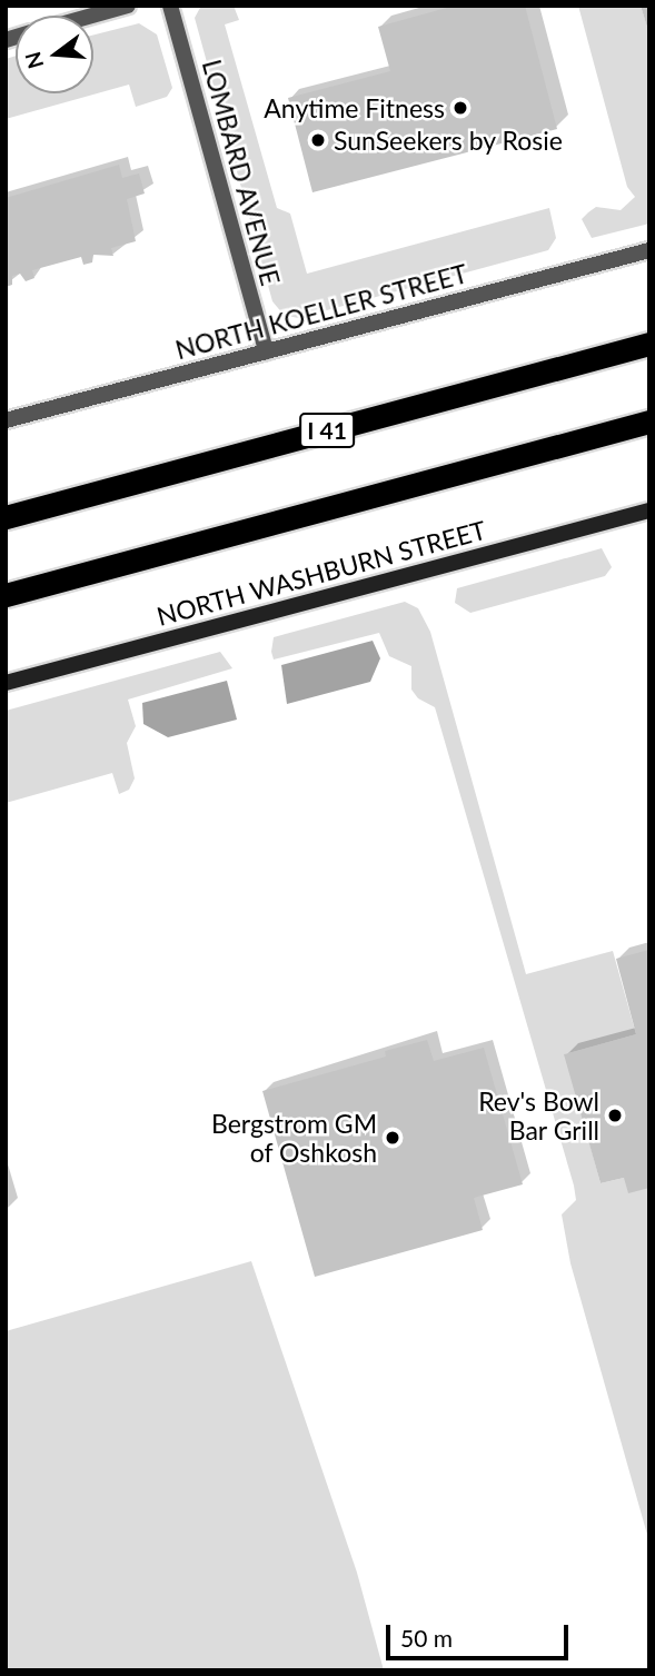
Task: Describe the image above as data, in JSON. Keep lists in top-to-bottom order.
{
  "streets": {
    "highway": ["I 41"],
    "street": ["LOMBARD AVENUE", "NORTH KOELLER STREET", "NORTH WASHBURN STREET"]
  },
  "crossings": [
    ["LOMBARD AVENUE", "NORTH KOELLER STREET"]
  ],
  "places": [
    "Anytime Fitness",
    "SunSeekers by Rosie",
    "Rev's Bowl Bar Grill",
    "Bergstrom GM of Oshkosh"
  ],
  "scale_bar": "50 m",
  "north": "left"
}
